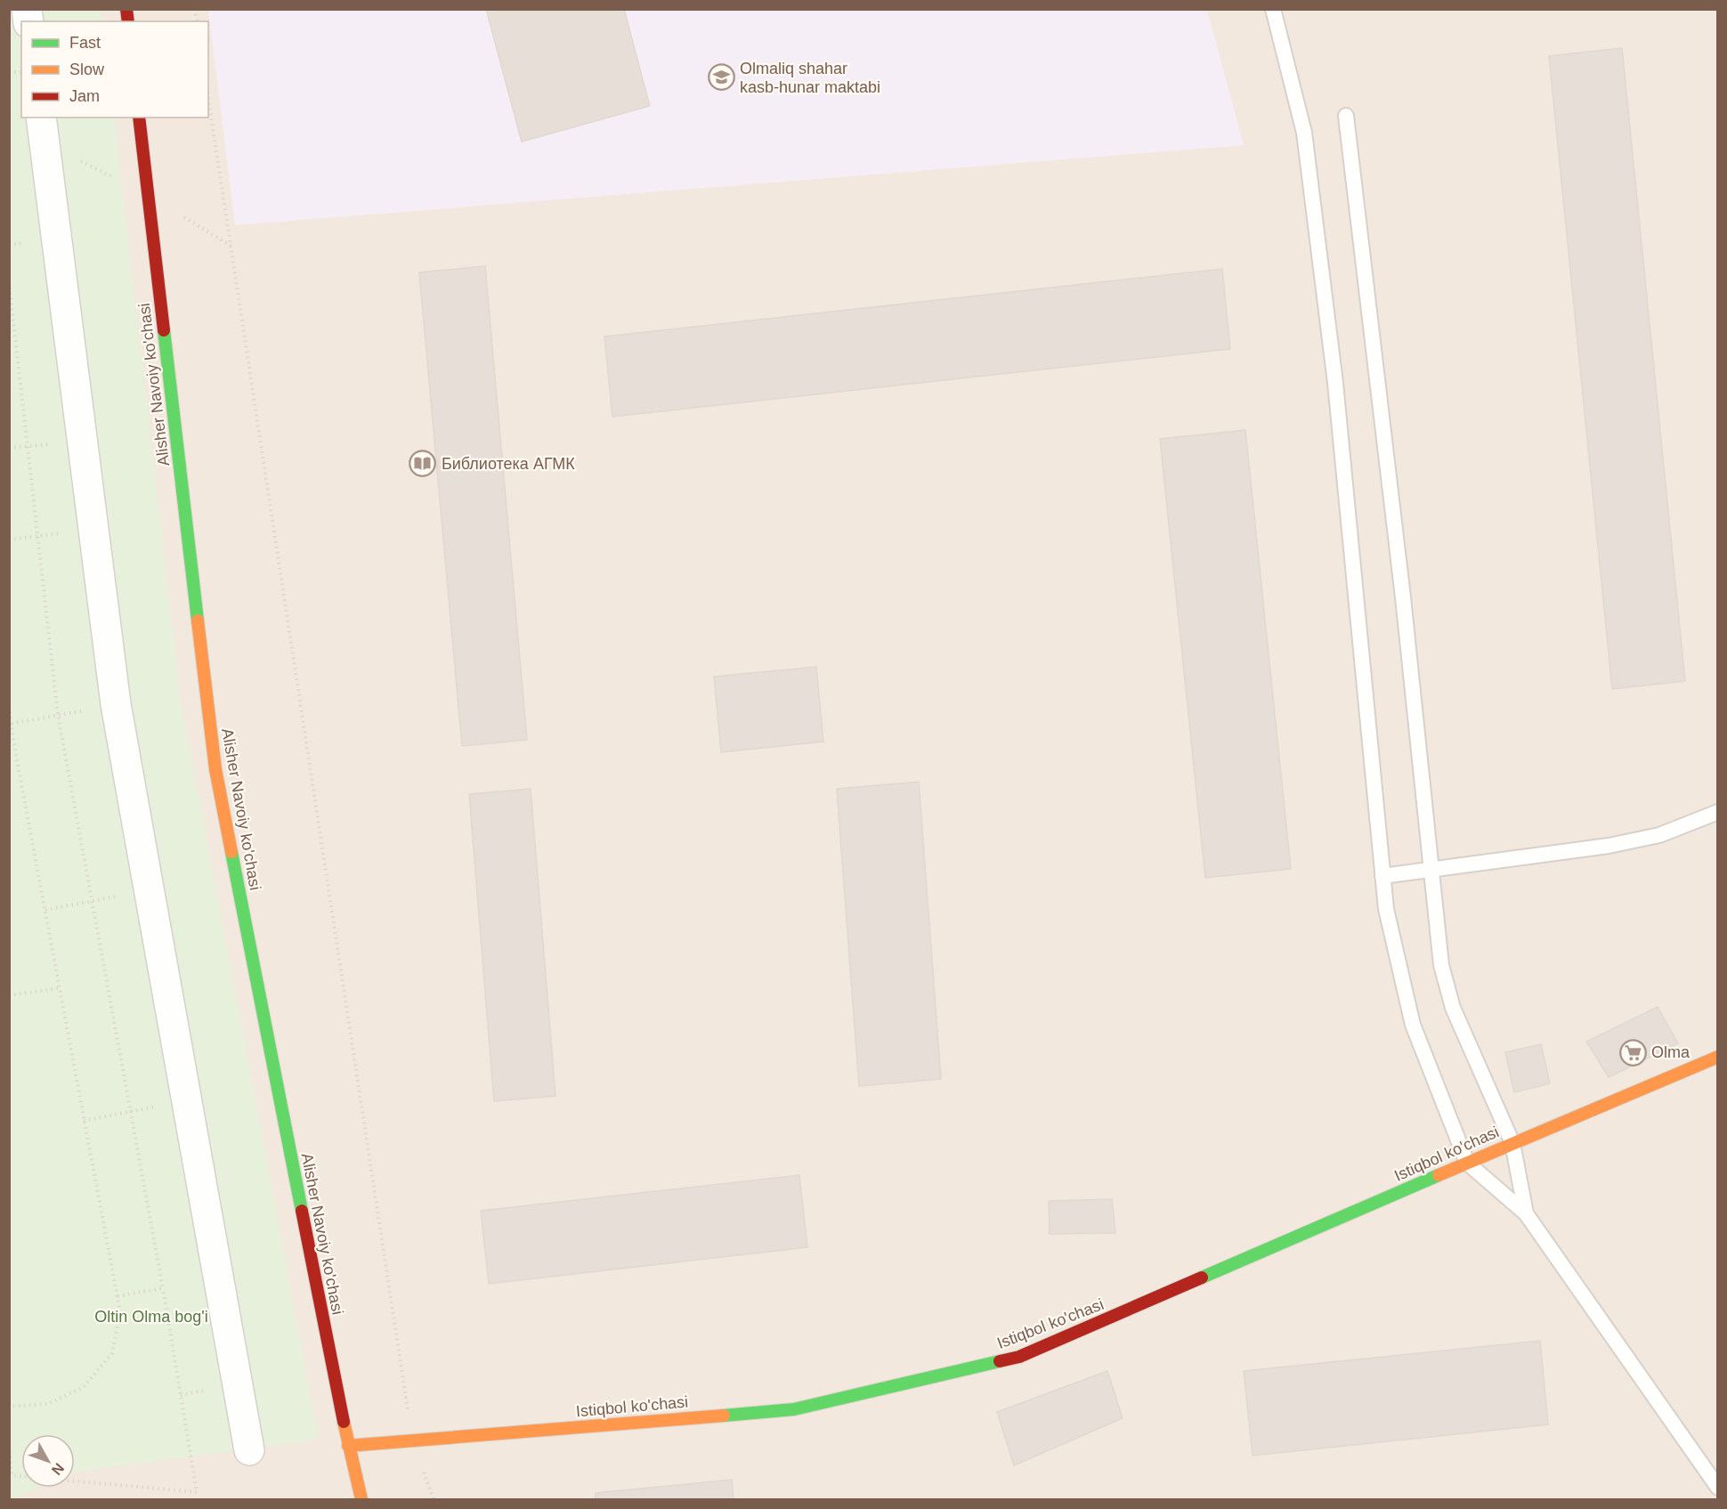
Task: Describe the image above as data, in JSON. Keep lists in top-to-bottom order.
{
  "streets": {
    "street": ["Alisher Navoiy ko'chasi", "Istiqbol ko'chasi"]
  },
  "crossings": [
    ["Alisher Navoiy ko'chasi", "Istiqbol ko'chasi"]
  ],
  "parks": ["Oltin Olma bog'i"],
  "places": {
    "school or university": ["Olmaliq shahar kasb-hunar maktabi"],
    "library": ["Библиотека АГМК"],
    "supermarket": ["Olma"]
  },
  "legend": ["Fast", "Slow", "Jam"],
  "north": "bottom right"
}
